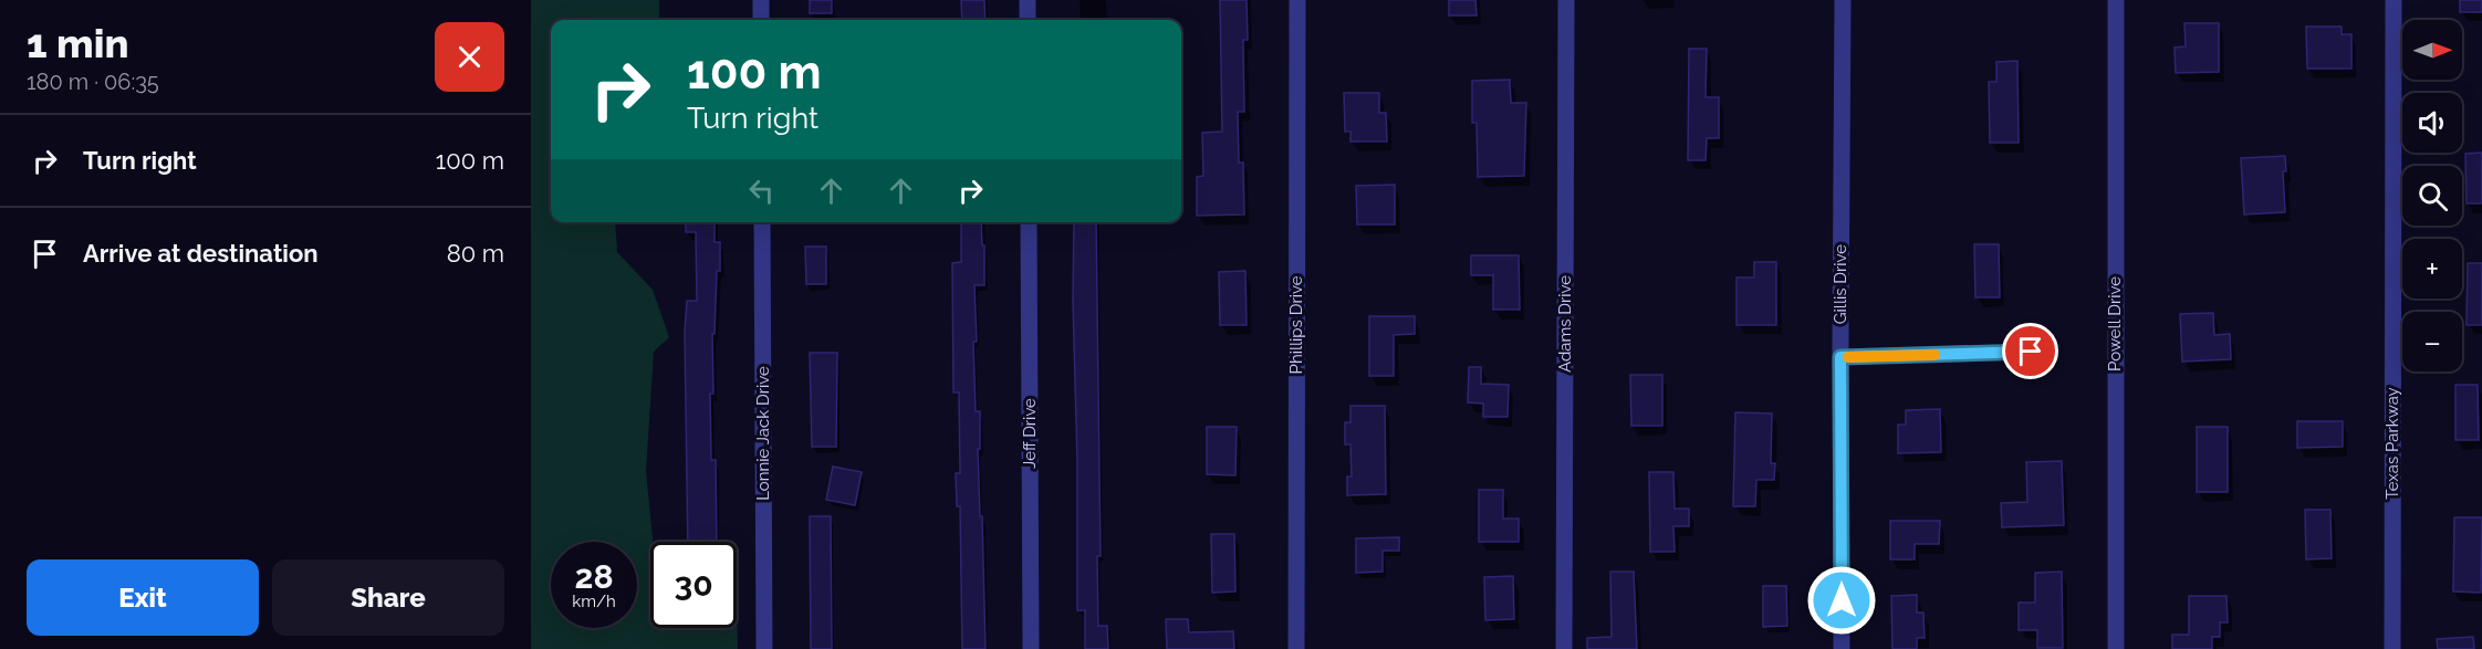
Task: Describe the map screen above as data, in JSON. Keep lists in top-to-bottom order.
{
  "streets": {
    "street": [
      "Gillis Drive",
      "Adams Drive",
      "Powell Drive",
      "Phillips Drive",
      "Lonnie Jack Drive",
      "Jeff Drive",
      "Texas Parkway"
    ]
  },
  "north": "right",
  "page": {
    "heading": ["1 min", "180 m · 06:35"],
    "map_buttons": ["+", "−"],
    "turn": ["100 m", "Turn right"],
    "list": [
      {
        "name": "Turn right",
        "value": "100 m"
      },
      {
        "name": "Arrive at destination",
        "value": "80 m"
      }
    ],
    "speed": "28 km/h",
    "limit": "30",
    "buttons": ["Exit", "Share"]
  }
}
